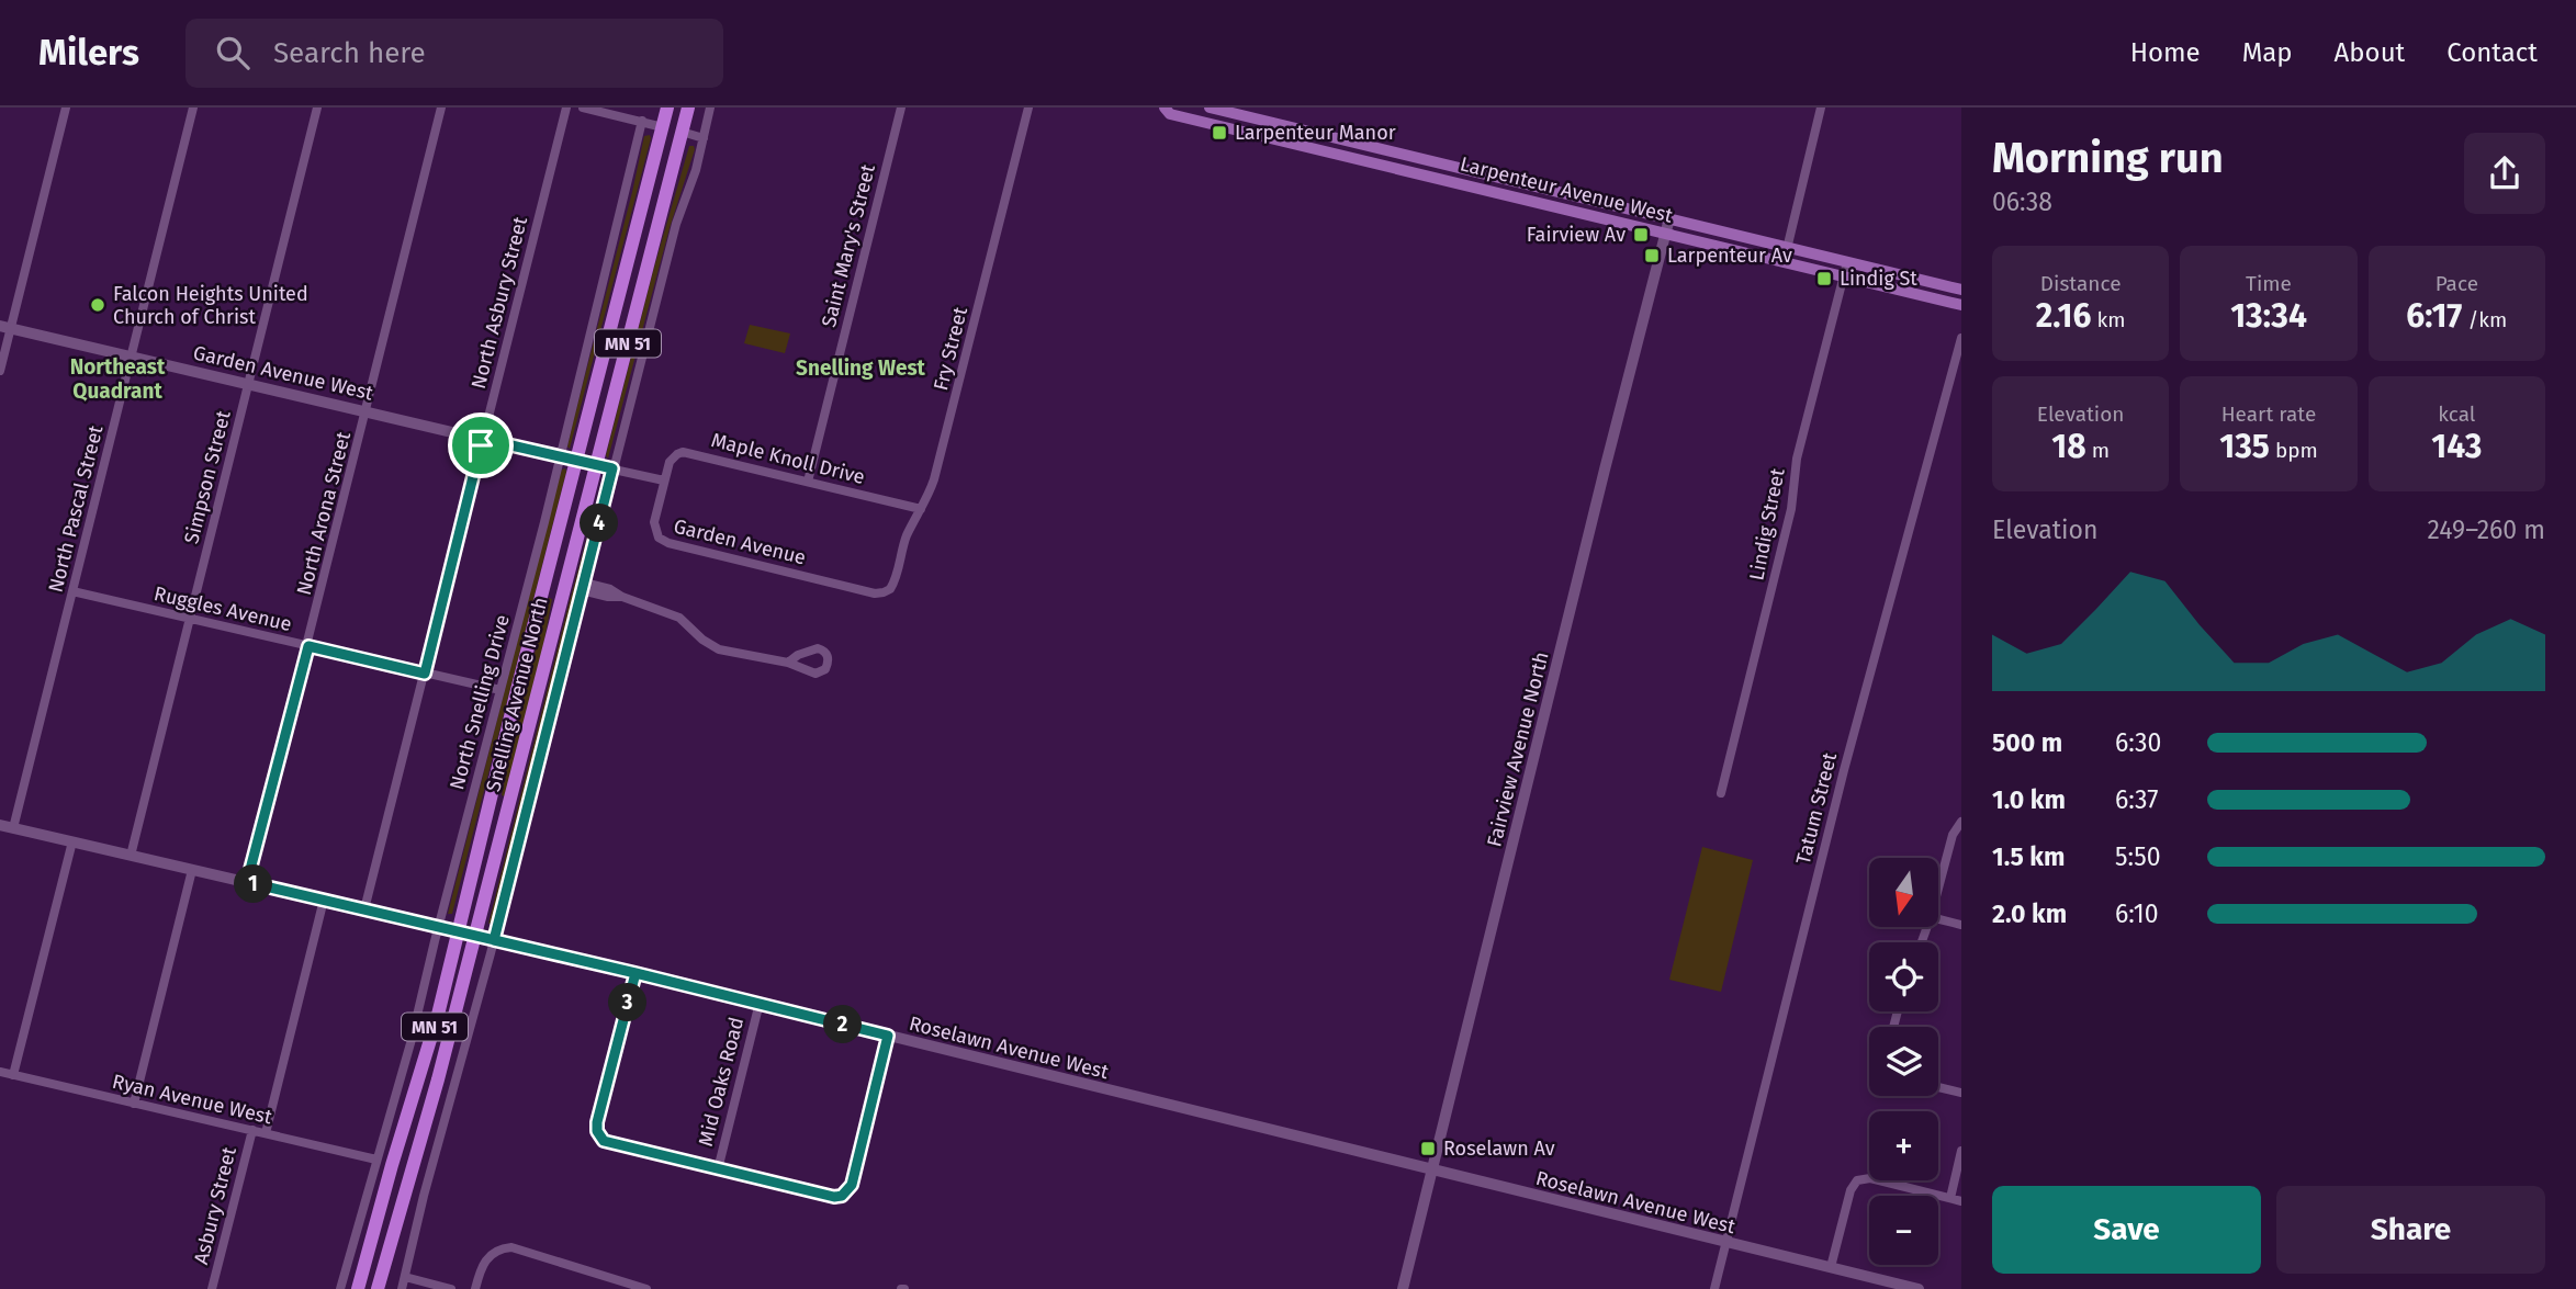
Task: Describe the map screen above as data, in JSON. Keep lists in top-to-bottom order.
{
  "streets": {
    "main road": ["Larpenteur Avenue West", "MN 51", "Snelling Avenue North"],
    "street": [
      "Saint Mary's Street",
      "North Asbury Street",
      "Fry Street",
      "Garden Avenue West",
      "Maple Knoll Drive",
      "Simpson Street",
      "North Pascal Street",
      "North Arona Street",
      "Lindig Street",
      "Garden Avenue",
      "Ruggles Avenue",
      "North Snelling Drive",
      "Fairview Avenue North",
      "Tatum Street",
      "Roselawn Avenue West",
      "Mid Oaks Road",
      "Ryan Avenue West",
      "Asbury Street"
    ]
  },
  "crossings": [
    ["Larpenteur Avenue West", "Lindig Street"],
    ["Larpenteur Avenue West", "Fairview Avenue North"],
    ["Saint Mary's Street", "Maple Knoll Drive"],
    ["North Asbury Street", "Garden Avenue West"],
    ["North Asbury Street", "Ruggles Avenue"],
    ["North Asbury Street", "Roselawn Avenue West"],
    ["Fry Street", "Maple Knoll Drive"],
    ["Fry Street", "Garden Avenue"],
    ["Garden Avenue West", "Simpson Street"],
    ["Garden Avenue West", "North Pascal Street"],
    ["Garden Avenue West", "North Arona Street"],
    ["Garden Avenue West", "North Snelling Drive"],
    ["Maple Knoll Drive", "Garden Avenue"],
    ["Simpson Street", "Ruggles Avenue"],
    ["Simpson Street", "Roselawn Avenue West"],
    ["North Pascal Street", "Ruggles Avenue"],
    ["North Pascal Street", "Roselawn Avenue West"],
    ["North Arona Street", "Ruggles Avenue"],
    ["North Arona Street", "Roselawn Avenue West"],
    ["Ruggles Avenue", "North Snelling Drive"],
    ["Snelling Avenue North", "Roselawn Avenue West"],
    ["North Snelling Drive", "Roselawn Avenue West"],
    ["North Snelling Drive", "Ryan Avenue West"],
    ["Fairview Avenue North", "Roselawn Avenue West"],
    ["Tatum Street", "Roselawn Avenue West"],
    ["Roselawn Avenue West", "Mid Oaks Road"],
    ["Ryan Avenue West", "Asbury Street"]
  ],
  "districts": ["Northeast Quadrant", "Snelling West"],
  "places": {
    "transit": [
      "Larpenteur Manor",
      "Fairview Av",
      "Larpenteur Av",
      "Lindig St",
      "Roselawn Av"
    ],
    "other": ["Falcon Heights United Church of Christ"]
  },
  "north": "bottom",
  "page": {
    "header": "Milers",
    "search": "Search here",
    "nav": [
      "Home",
      "Map",
      "About",
      "Contact"
    ],
    "heading": ["Morning run", "06:38"],
    "stats": [
      ["Distance", "2.16 km"],
      ["Time", "13:34"],
      ["Pace", "6:17 /km"],
      ["Elevation", "18 m"],
      ["Heart rate", "135 bpm"],
      ["kcal", "143"]
    ],
    "chart": ["Elevation", "249–260 m"],
    "pins": [
      "4",
      "1",
      "3",
      "2"
    ],
    "list": [
      {
        "name": "500 m",
        "note": "6:30"
      },
      {
        "name": "1.0 km",
        "note": "6:37"
      },
      {
        "name": "1.5 km",
        "note": "5:50"
      },
      {
        "name": "2.0 km",
        "note": "6:10"
      }
    ],
    "map_buttons": ["+", "−"],
    "buttons": ["Save", "Share"]
  }
}
